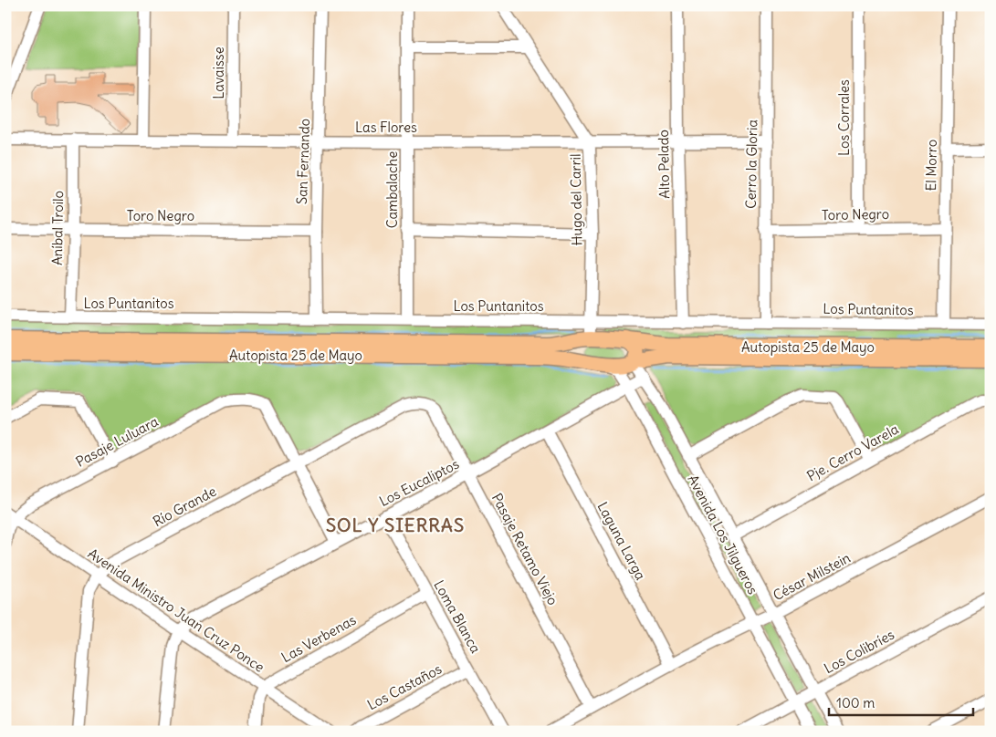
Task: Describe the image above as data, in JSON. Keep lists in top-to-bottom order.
{
  "streets": {
    "main road": ["Autopista 25 de Mayo"],
    "street": [
      "Lavaisse",
      "Los Corrales",
      "Las Flores",
      "San Fernando",
      "Alto Pelado",
      "Cerro la Gloria",
      "El Morro",
      "Cambalache",
      "Hugo del Carril",
      "Toro Negro",
      "Aníbal Troilo",
      "Los Puntanitos",
      "Pasaje Luluara",
      "Pje. Cerro Varela",
      "Los Eucaliptos",
      "Río Grande",
      "Avenida Los Jilgueros",
      "Laguna Larga",
      "Pasaje Retamo Viejo",
      "César Milstein",
      "Avenida Ministro Juan Cruz Ponce",
      "Loma Blanca",
      "Las Verbenas",
      "Los Colibríes",
      "Los Castaños"
    ]
  },
  "crossings": [
    ["Lavaisse", "Las Flores"],
    ["Los Corrales", "Toro Negro"],
    ["Las Flores", "San Fernando"],
    ["Las Flores", "Alto Pelado"],
    ["Las Flores", "Cerro la Gloria"],
    ["Las Flores", "Cambalache"],
    ["Las Flores", "Hugo del Carril"],
    ["Las Flores", "Aníbal Troilo"],
    ["San Fernando", "Toro Negro"],
    ["San Fernando", "Los Puntanitos"],
    ["Alto Pelado", "Los Puntanitos"],
    ["Cerro la Gloria", "Toro Negro"],
    ["Cerro la Gloria", "Los Puntanitos"],
    ["El Morro", "Toro Negro"],
    ["El Morro", "Los Puntanitos"],
    ["Cambalache", "Los Puntanitos"],
    ["Hugo del Carril", "Los Puntanitos"],
    ["Hugo del Carril", "Autopista 25 de Mayo"],
    ["Toro Negro", "Aníbal Troilo"],
    ["Aníbal Troilo", "Los Puntanitos"],
    ["Autopista 25 de Mayo", "Avenida Los Jilgueros"],
    ["Pasaje Luluara", "Río Grande"],
    ["Pasaje Luluara", "Avenida Ministro Juan Cruz Ponce"],
    ["Pje. Cerro Varela", "Avenida Los Jilgueros"],
    ["Los Eucaliptos", "Avenida Los Jilgueros"],
    ["Los Eucaliptos", "Laguna Larga"],
    ["Los Eucaliptos", "Pasaje Retamo Viejo"],
    ["Los Eucaliptos", "Avenida Ministro Juan Cruz Ponce"],
    ["Los Eucaliptos", "Loma Blanca"],
    ["Río Grande", "Pasaje Retamo Viejo"],
    ["Río Grande", "Avenida Ministro Juan Cruz Ponce"],
    ["Avenida Los Jilgueros", "César Milstein"],
    ["Avenida Los Jilgueros", "Los Colibríes"],
    ["Laguna Larga", "César Milstein"],
    ["Pasaje Retamo Viejo", "César Milstein"],
    ["Avenida Ministro Juan Cruz Ponce", "Las Verbenas"],
    ["Loma Blanca", "Las Verbenas"],
    ["Loma Blanca", "Los Castaños"]
  ],
  "districts": ["SOL Y SIERRAS"],
  "scale_bar": "100 m"
}
